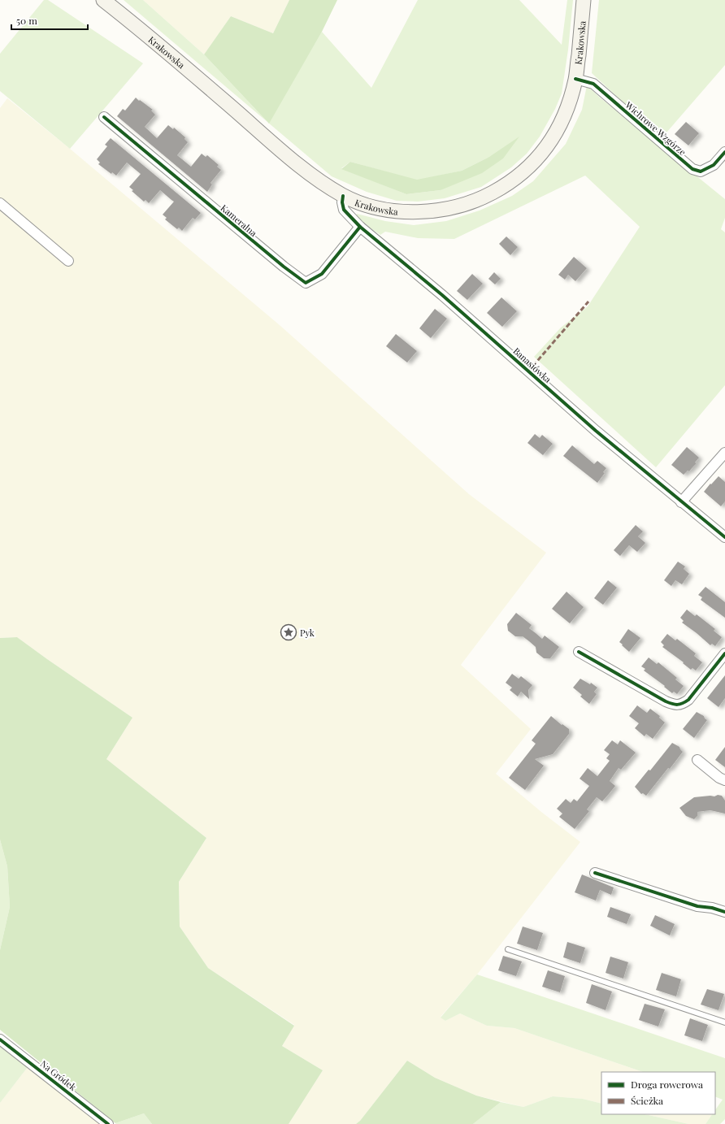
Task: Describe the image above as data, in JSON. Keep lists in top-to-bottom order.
{
  "streets": {
    "main road": ["Krakowska"],
    "street": [
      "Wichrowe Wzgórze",
      "Kameralna",
      "Banasiówka",
      "Na Gródek"
    ]
  },
  "crossings": [
    ["Krakowska", "Wichrowe Wzgórze"],
    ["Krakowska", "Banasiówka"],
    ["Kameralna", "Banasiówka"]
  ],
  "places": {
    "place": ["Pyk"]
  },
  "legend": ["Droga rowerowa", "Ścieżka"],
  "scale_bar": "50 m"
}
